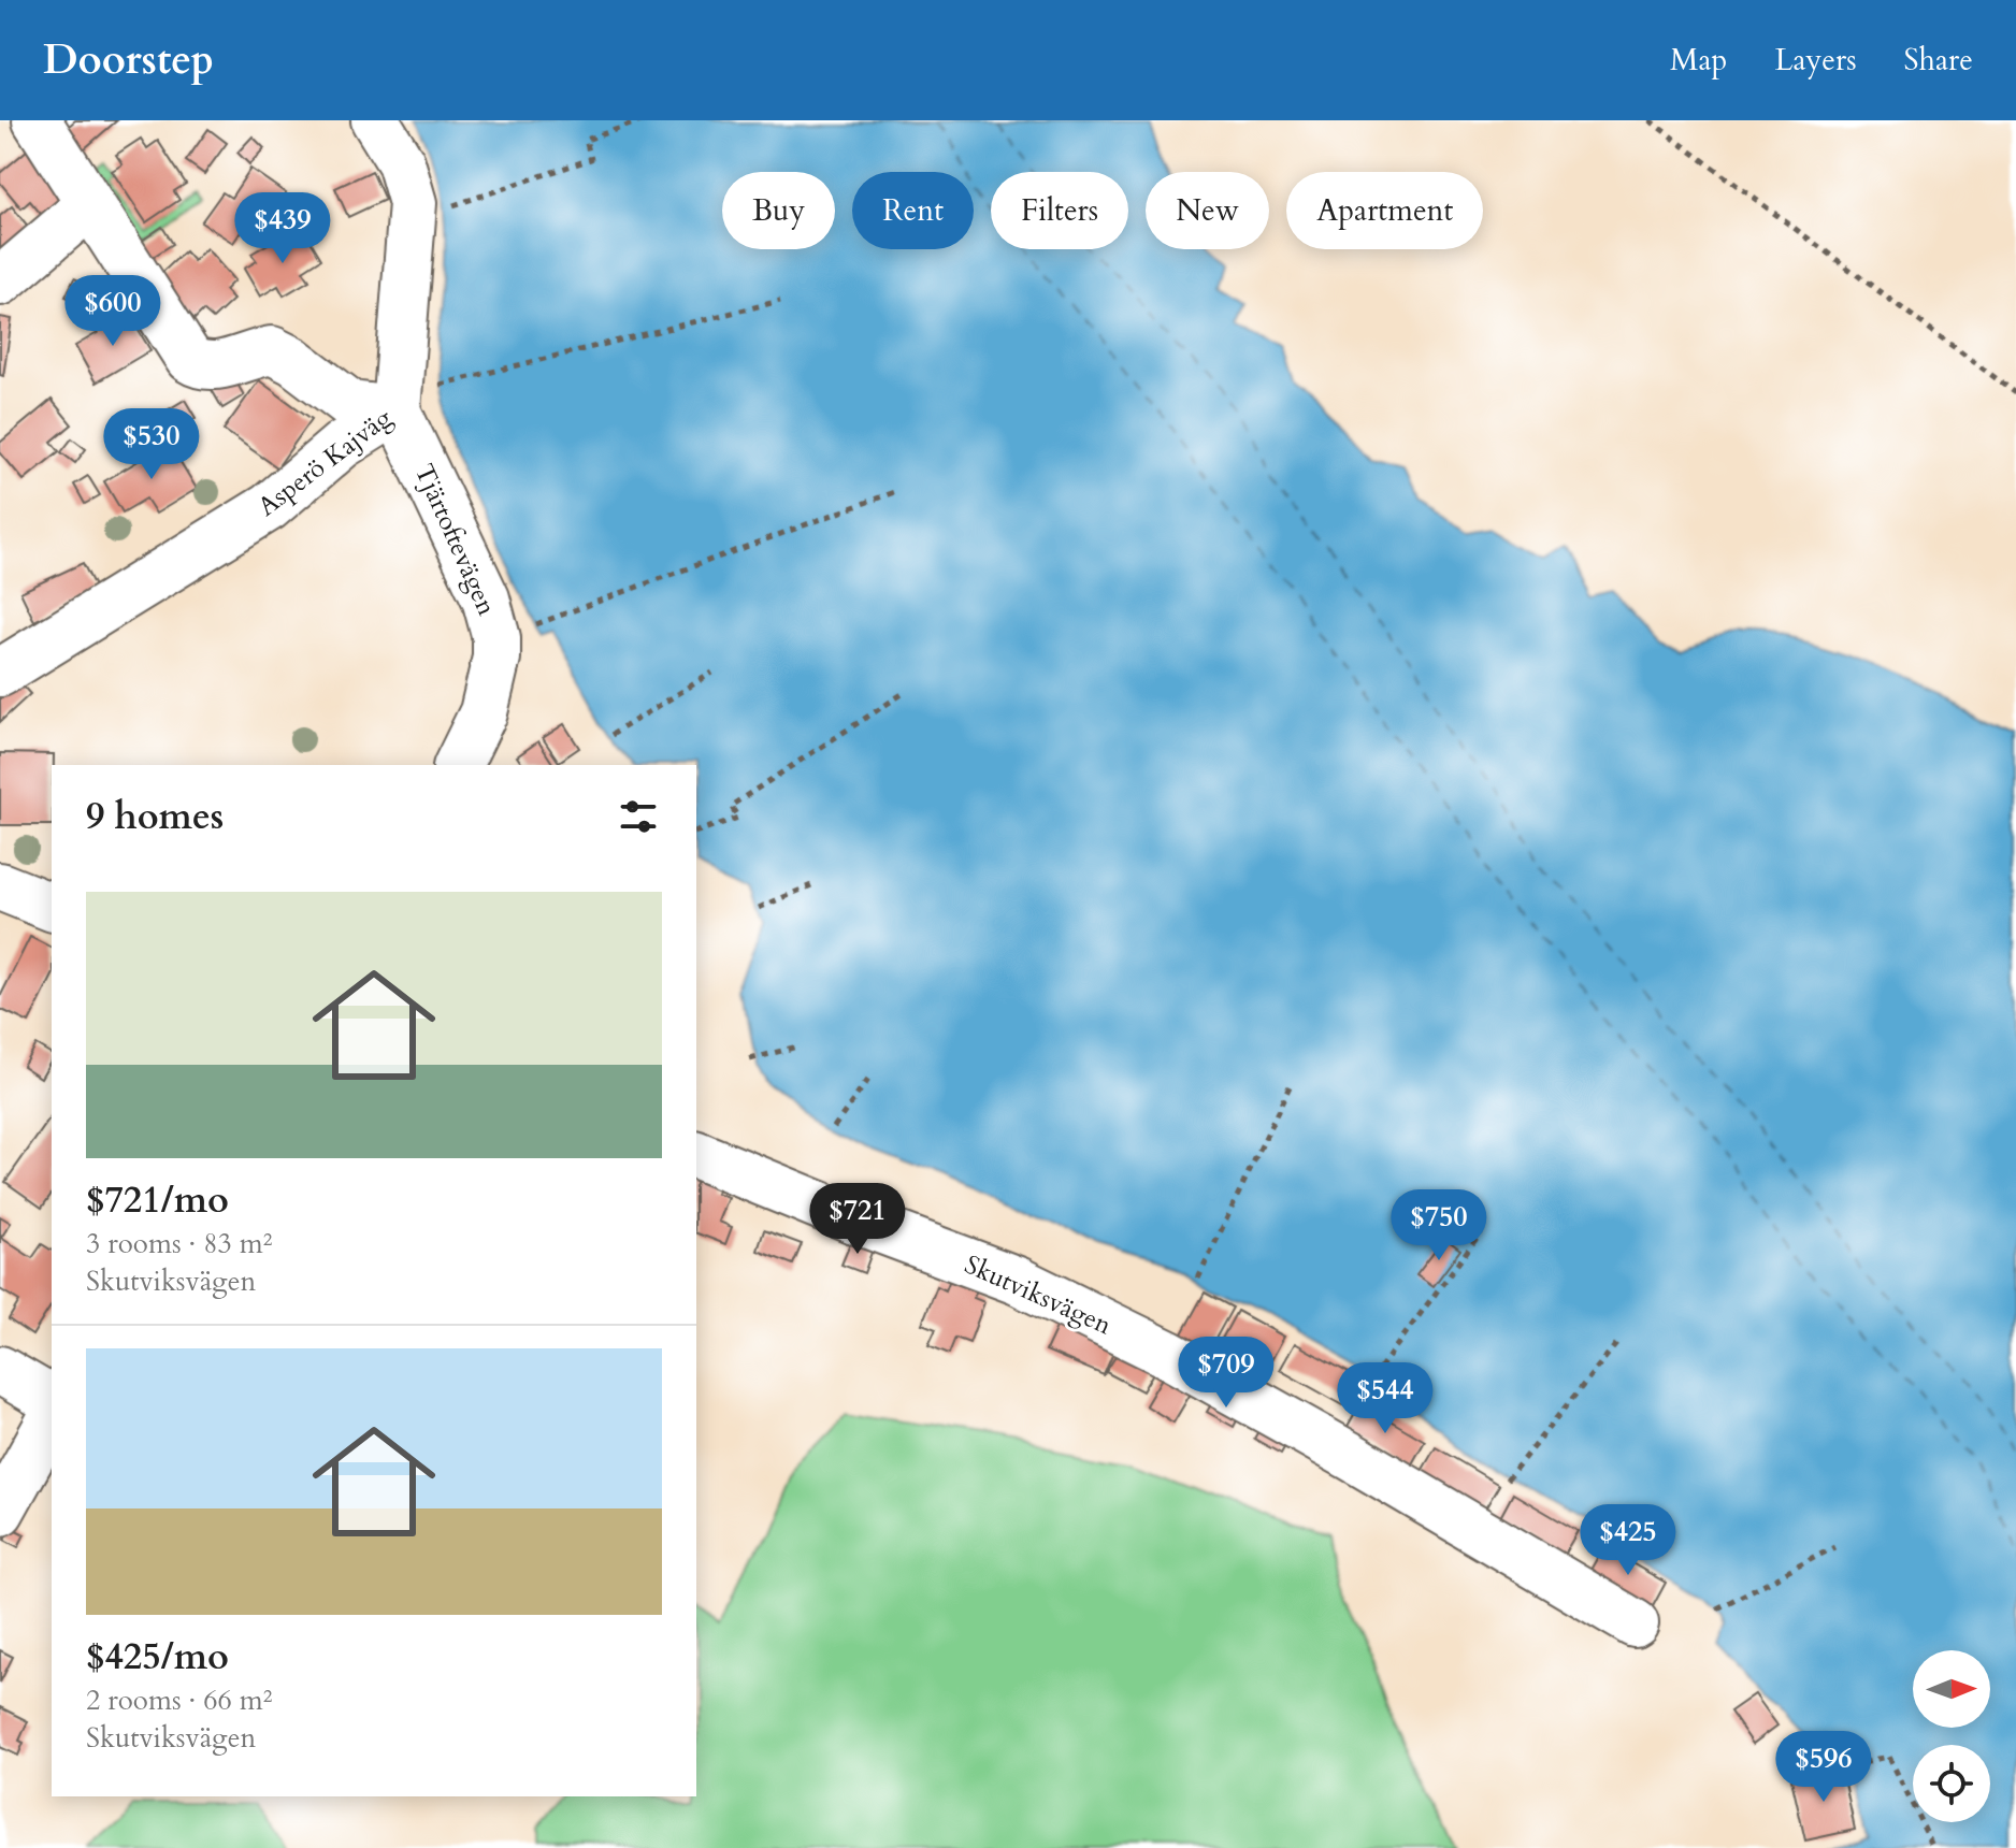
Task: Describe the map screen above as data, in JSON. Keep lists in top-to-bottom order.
{
  "streets": {
    "street": ["Asperö Kajväg", "Tjärtoftevägen", "Skutviksvägen"]
  },
  "crossings": [
    ["Asperö Kajväg", "Tjärtoftevägen"]
  ],
  "north": "right",
  "page": {
    "header": "Doorstep",
    "nav": ["Map", "Layers", "Share"],
    "chip": [
      "Buy",
      "Rent",
      "Filters",
      "New",
      "Apartment"
    ],
    "price": [
      "$439",
      "$600",
      "$530",
      "$721",
      "$750",
      "$709",
      "$544",
      "$425",
      "$596"
    ],
    "heading": "9 homes",
    "list": [
      {
        "name": "$721/mo",
        "note": "3 rooms · 83 m² · Skutviksvägen"
      },
      {
        "name": "$425/mo",
        "note": "2 rooms · 66 m² · Skutviksvägen"
      }
    ]
  }
}
